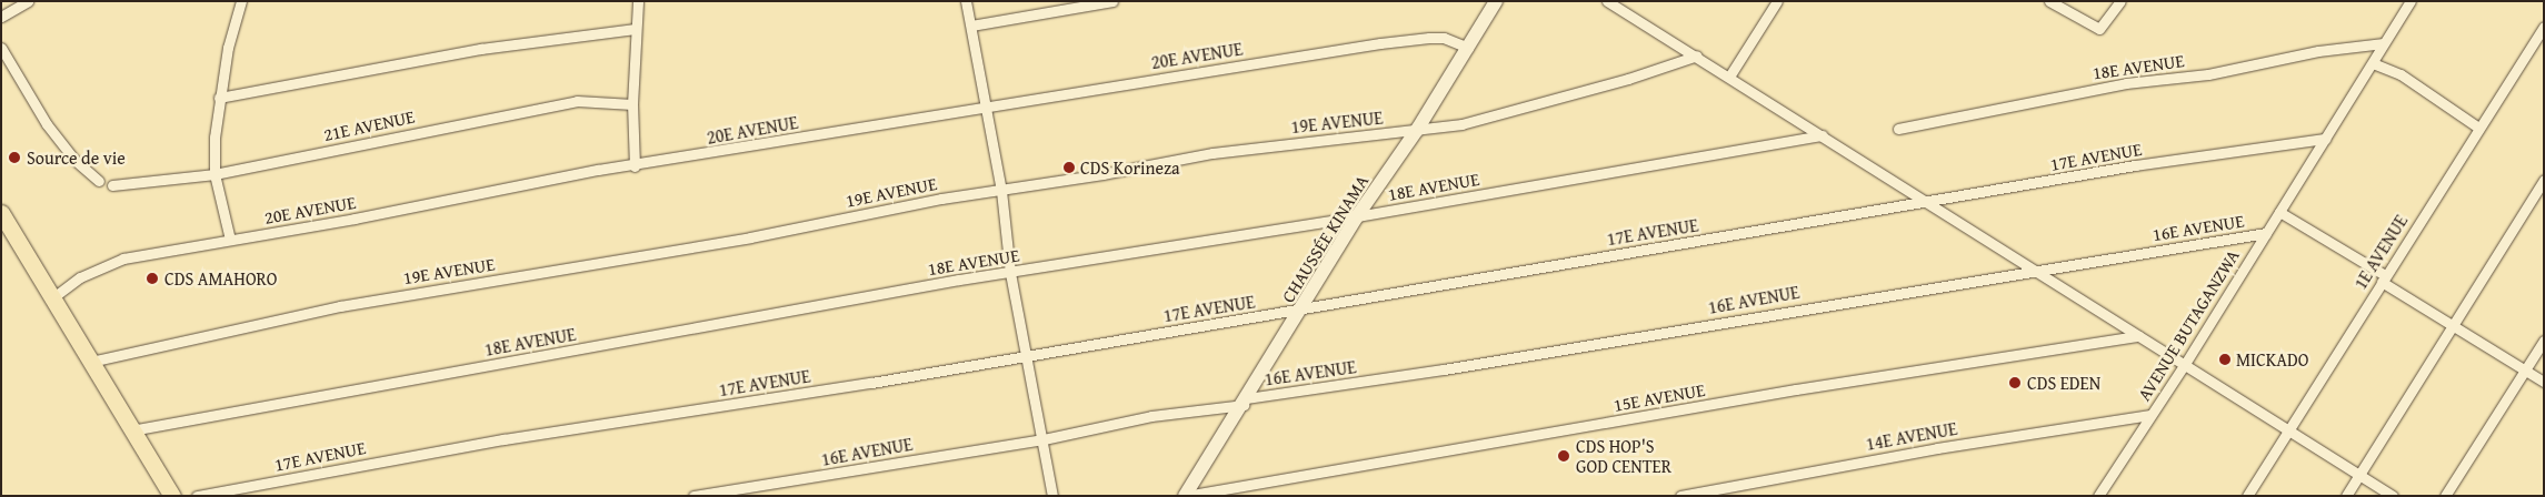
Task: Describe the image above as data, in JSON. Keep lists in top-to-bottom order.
{
  "streets": {
    "street": [
      "20E AVENUE",
      "18E AVENUE",
      "19E AVENUE",
      "21E AVENUE",
      "17E AVENUE",
      "16E AVENUE",
      "CHAUSSÉE KINAMA",
      "1E AVENUE",
      "AVENUE BUTAGANZWA",
      "15E AVENUE",
      "14E AVENUE"
    ]
  },
  "crossings": [
    ["20E AVENUE", "CHAUSSÉE KINAMA"],
    ["18E AVENUE", "CHAUSSÉE KINAMA"],
    ["18E AVENUE", "AVENUE BUTAGANZWA"],
    ["19E AVENUE", "CHAUSSÉE KINAMA"],
    ["17E AVENUE", "CHAUSSÉE KINAMA"],
    ["17E AVENUE", "AVENUE BUTAGANZWA"],
    ["16E AVENUE", "CHAUSSÉE KINAMA"],
    ["16E AVENUE", "AVENUE BUTAGANZWA"],
    ["CHAUSSÉE KINAMA", "15E AVENUE"],
    ["AVENUE BUTAGANZWA", "14E AVENUE"]
  ],
  "places": [
    "Source de vie",
    "CDS Korineza",
    "CDS AMAHORO",
    "MICKADO",
    "CDS EDEN",
    "CDS HOP'S GOD CENTER"
  ]
}
